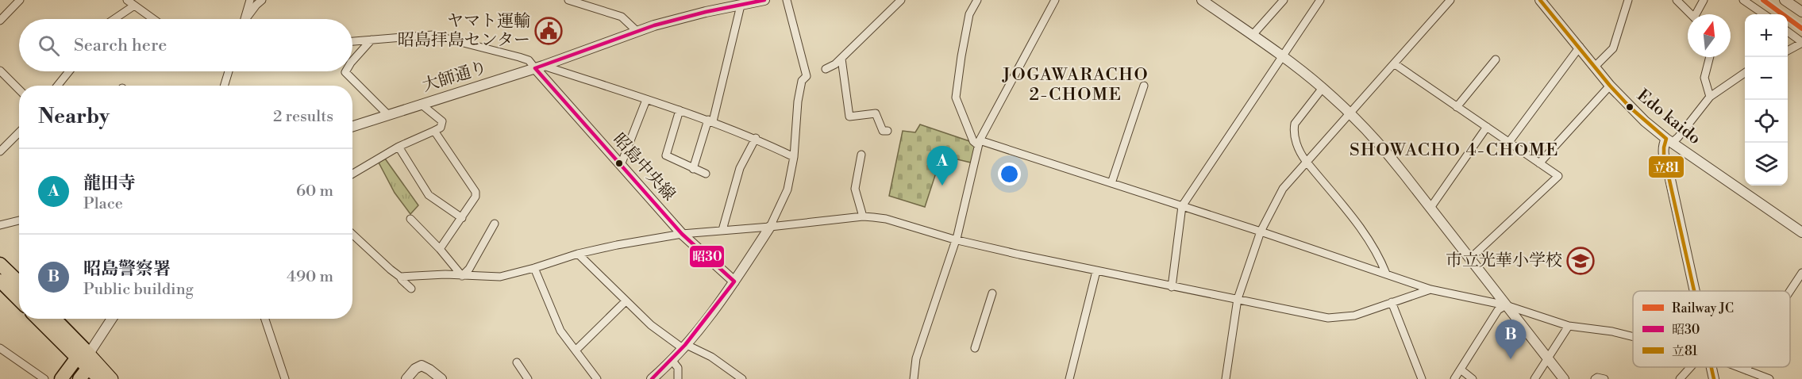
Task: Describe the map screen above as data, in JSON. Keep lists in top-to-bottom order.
{
  "streets": {
    "street": ["大師通り", "Edo kaido", "昭島中央線"]
  },
  "crossings": [
    ["大師通り", "昭島中央線"]
  ],
  "districts": ["JOGAWARACHO 2-CHOME", "SHOWACHO 4-CHOME"],
  "places": {
    "public building": ["ヤマト運輸 昭島拝島センター"],
    "school or university": ["市立光華小学校"]
  },
  "lines": ["rail line JC", "transit line 昭30", "transit line 立81"],
  "legend": ["Railway JC", "昭30", "立81"],
  "north": "top",
  "page": {
    "map_buttons": ["+", "−"],
    "search": "Search here",
    "heading": ["Nearby", "2 results"],
    "pins": ["A", "B"],
    "list": [
      {
        "mark": "A",
        "name": "龍田寺",
        "note": "Place",
        "value": "60 m"
      },
      {
        "mark": "B",
        "name": "昭島警察署",
        "note": "Public building",
        "value": "490 m"
      }
    ]
  }
}
